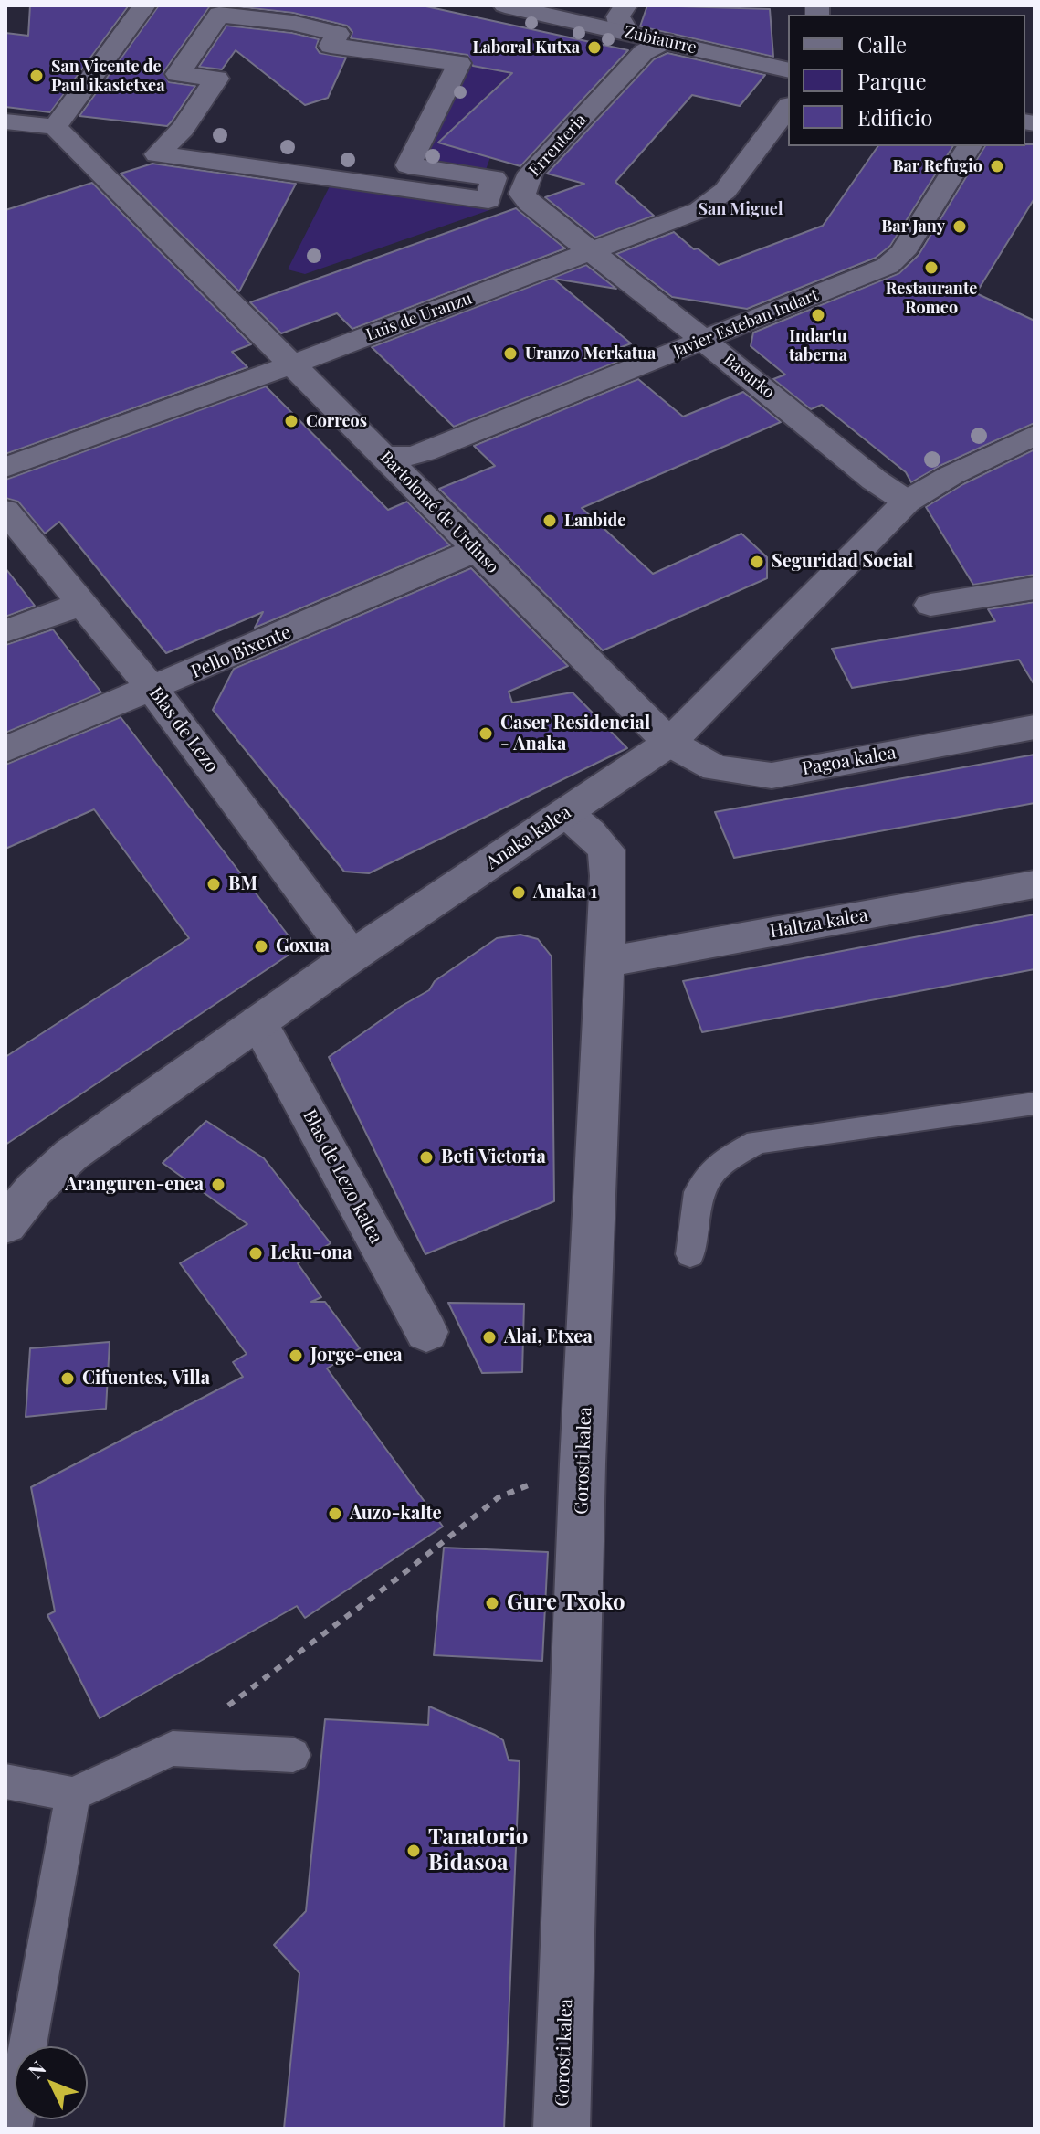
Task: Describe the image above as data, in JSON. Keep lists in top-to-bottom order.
{
  "streets": {
    "street": [
      "Zubiaurre",
      "Errenteria",
      "Luis de Uranzu",
      "Javier Esteban Indart",
      "Basurko",
      "Bartolomé de Urdinso",
      "Pello Bixente",
      "Blas de Lezo",
      "Pagoa kalea",
      "Anaka kalea",
      "Haltza kalea",
      "Blas de Lezo kalea",
      "Gorosti kalea"
    ]
  },
  "crossings": [
    ["Zubiaurre", "Errenteria"],
    ["Errenteria", "Luis de Uranzu"],
    ["Errenteria", "Basurko"],
    ["Luis de Uranzu", "Basurko"],
    ["Luis de Uranzu", "Bartolomé de Urdinso"],
    ["Javier Esteban Indart", "Basurko"],
    ["Javier Esteban Indart", "Bartolomé de Urdinso"],
    ["Basurko", "Anaka kalea"],
    ["Bartolomé de Urdinso", "Pello Bixente"],
    ["Bartolomé de Urdinso", "Pagoa kalea"],
    ["Bartolomé de Urdinso", "Anaka kalea"],
    ["Pello Bixente", "Blas de Lezo"],
    ["Blas de Lezo", "Anaka kalea"],
    ["Pagoa kalea", "Anaka kalea"],
    ["Anaka kalea", "Blas de Lezo kalea"],
    ["Anaka kalea", "Gorosti kalea"],
    ["Haltza kalea", "Gorosti kalea"]
  ],
  "districts": ["San Miguel"],
  "places": [
    "Laboral Kutxa",
    "San Vicente de Paul ikastetxea",
    "Bar Refugio",
    "Bar Jany",
    "Restaurante Romeo",
    "Indartu taberna",
    "Uranzo Merkatua",
    "Correos",
    "Lanbide",
    "Seguridad Social",
    "Caser Residencial - Anaka",
    "BM",
    "Anaka 1",
    "Goxua",
    "Beti Victoria",
    "Aranguren-enea",
    "Leku-ona",
    "Alai, Etxea",
    "Jorge-enea",
    "Cifuentes, Villa",
    "Auzo-kalte",
    "Gure Txoko",
    "Tanatorio Bidasoa"
  ],
  "legend": ["Calle", "Parque", "Edificio"],
  "north": "top left"
}
